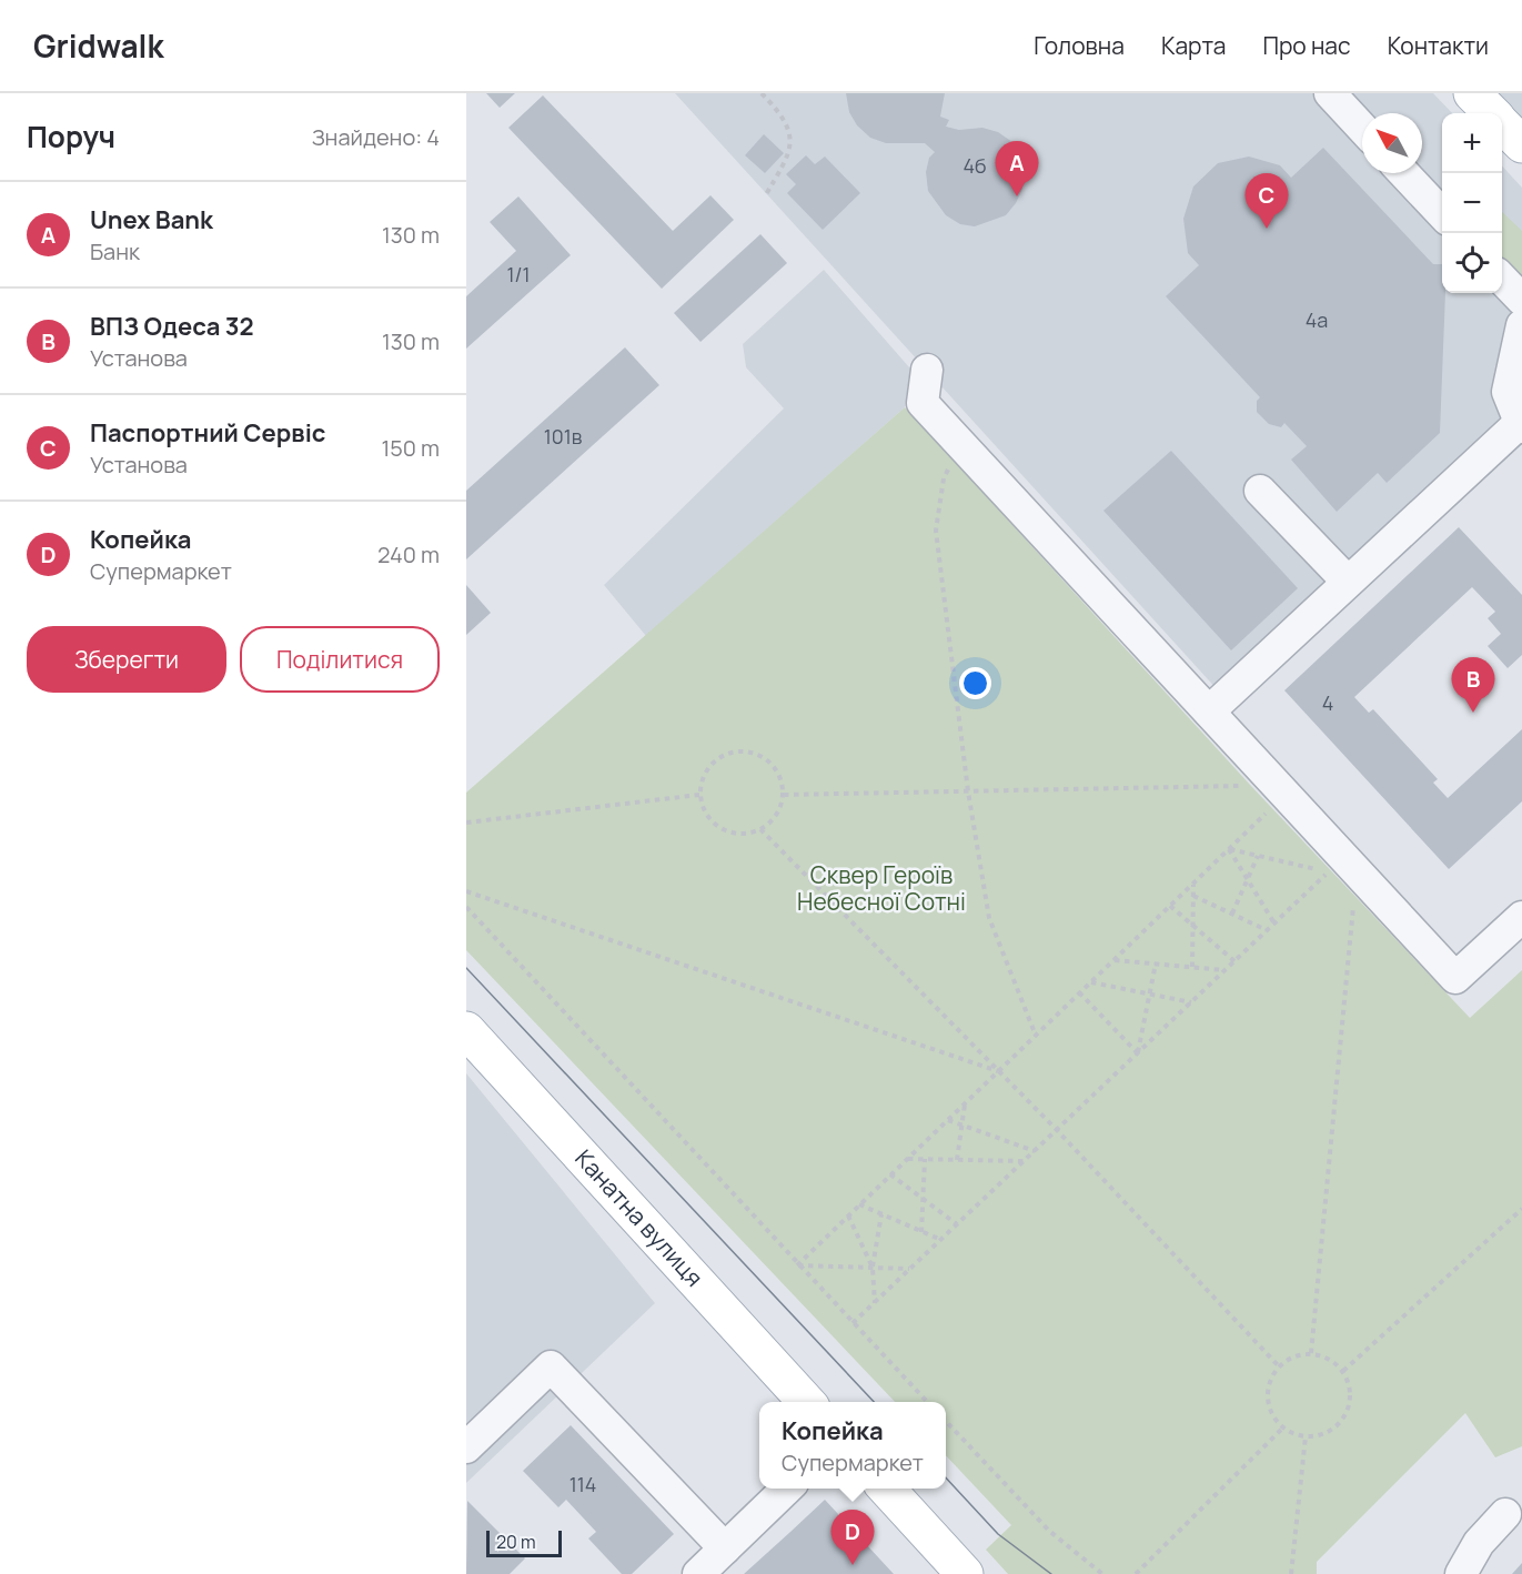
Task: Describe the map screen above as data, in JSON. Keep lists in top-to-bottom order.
{
  "streets": {
    "main road": ["Канатна вулиця"]
  },
  "parks": ["Сквер Героїв Небесної Сотні"],
  "house_numbers": [
    "4б",
    "1/1",
    "4а",
    "101в",
    "4",
    "114"
  ],
  "scale_bar": "20 m",
  "north": "top left",
  "page": {
    "header": "Gridwalk",
    "nav": [
      "Головна",
      "Карта",
      "Про нас",
      "Контакти"
    ],
    "heading": ["Поруч", "Знайдено: 4"],
    "map_buttons": ["+", "−"],
    "pins": [
      "A",
      "C",
      "B",
      "D"
    ],
    "list": [
      {
        "mark": "A",
        "name": "Unex Bank",
        "note": "Банк",
        "value": "130 m"
      },
      {
        "mark": "B",
        "name": "ВПЗ Одеса 32",
        "note": "Установа",
        "value": "130 m"
      },
      {
        "mark": "C",
        "name": "Паспортний Сервіс",
        "note": "Установа",
        "value": "150 m"
      },
      {
        "mark": "D",
        "name": "Копейка",
        "note": "Супермаркет",
        "value": "240 m"
      }
    ],
    "buttons": ["Зберегти", "Поділитися"],
    "popup": ["Копейка", "Супермаркет"],
    "scale": "20 m"
  }
}
